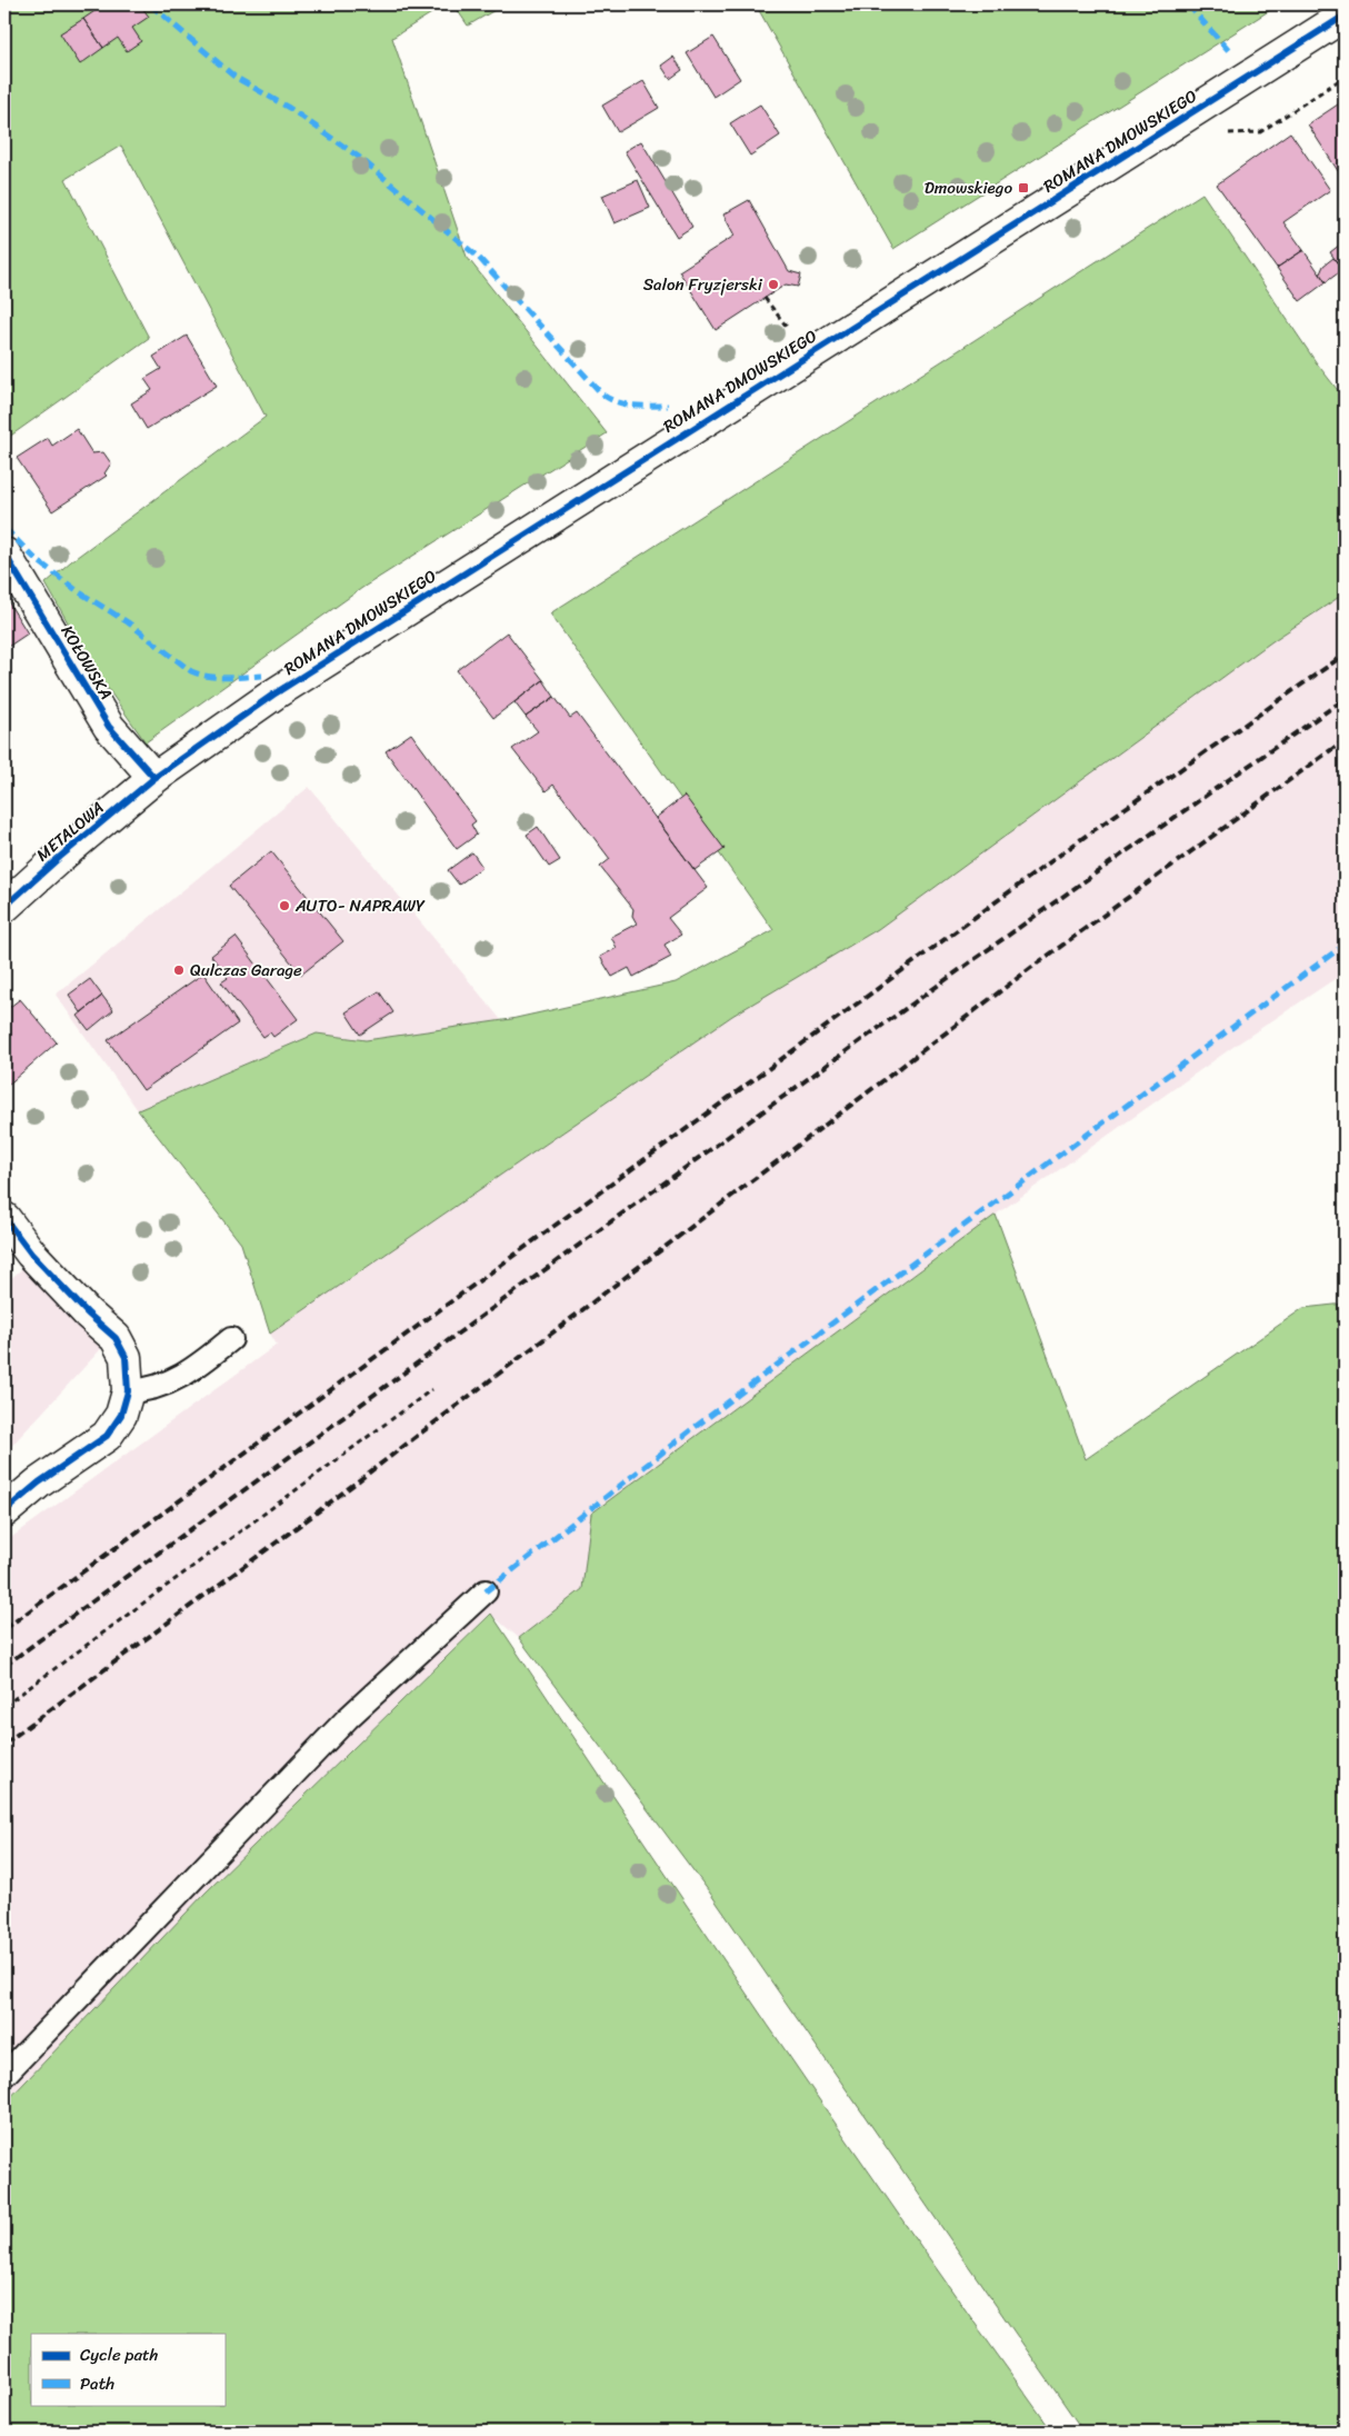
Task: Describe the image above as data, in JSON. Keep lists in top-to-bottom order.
{
  "streets": {
    "main road": ["ROMANA DMOWSKIEGO", "KOŁOWSKA", "METALOWA"]
  },
  "crossings": [
    ["ROMANA DMOWSKIEGO", "KOŁOWSKA"],
    ["ROMANA DMOWSKIEGO", "METALOWA"],
    ["KOŁOWSKA", "METALOWA"]
  ],
  "places": {
    "transit": ["Dmowskiego"],
    "other": ["Salon Fryzjerski", "AUTO- NAPRAWY", "Qulczas Garage"]
  },
  "legend": ["Cycle path", "Path"]
}
